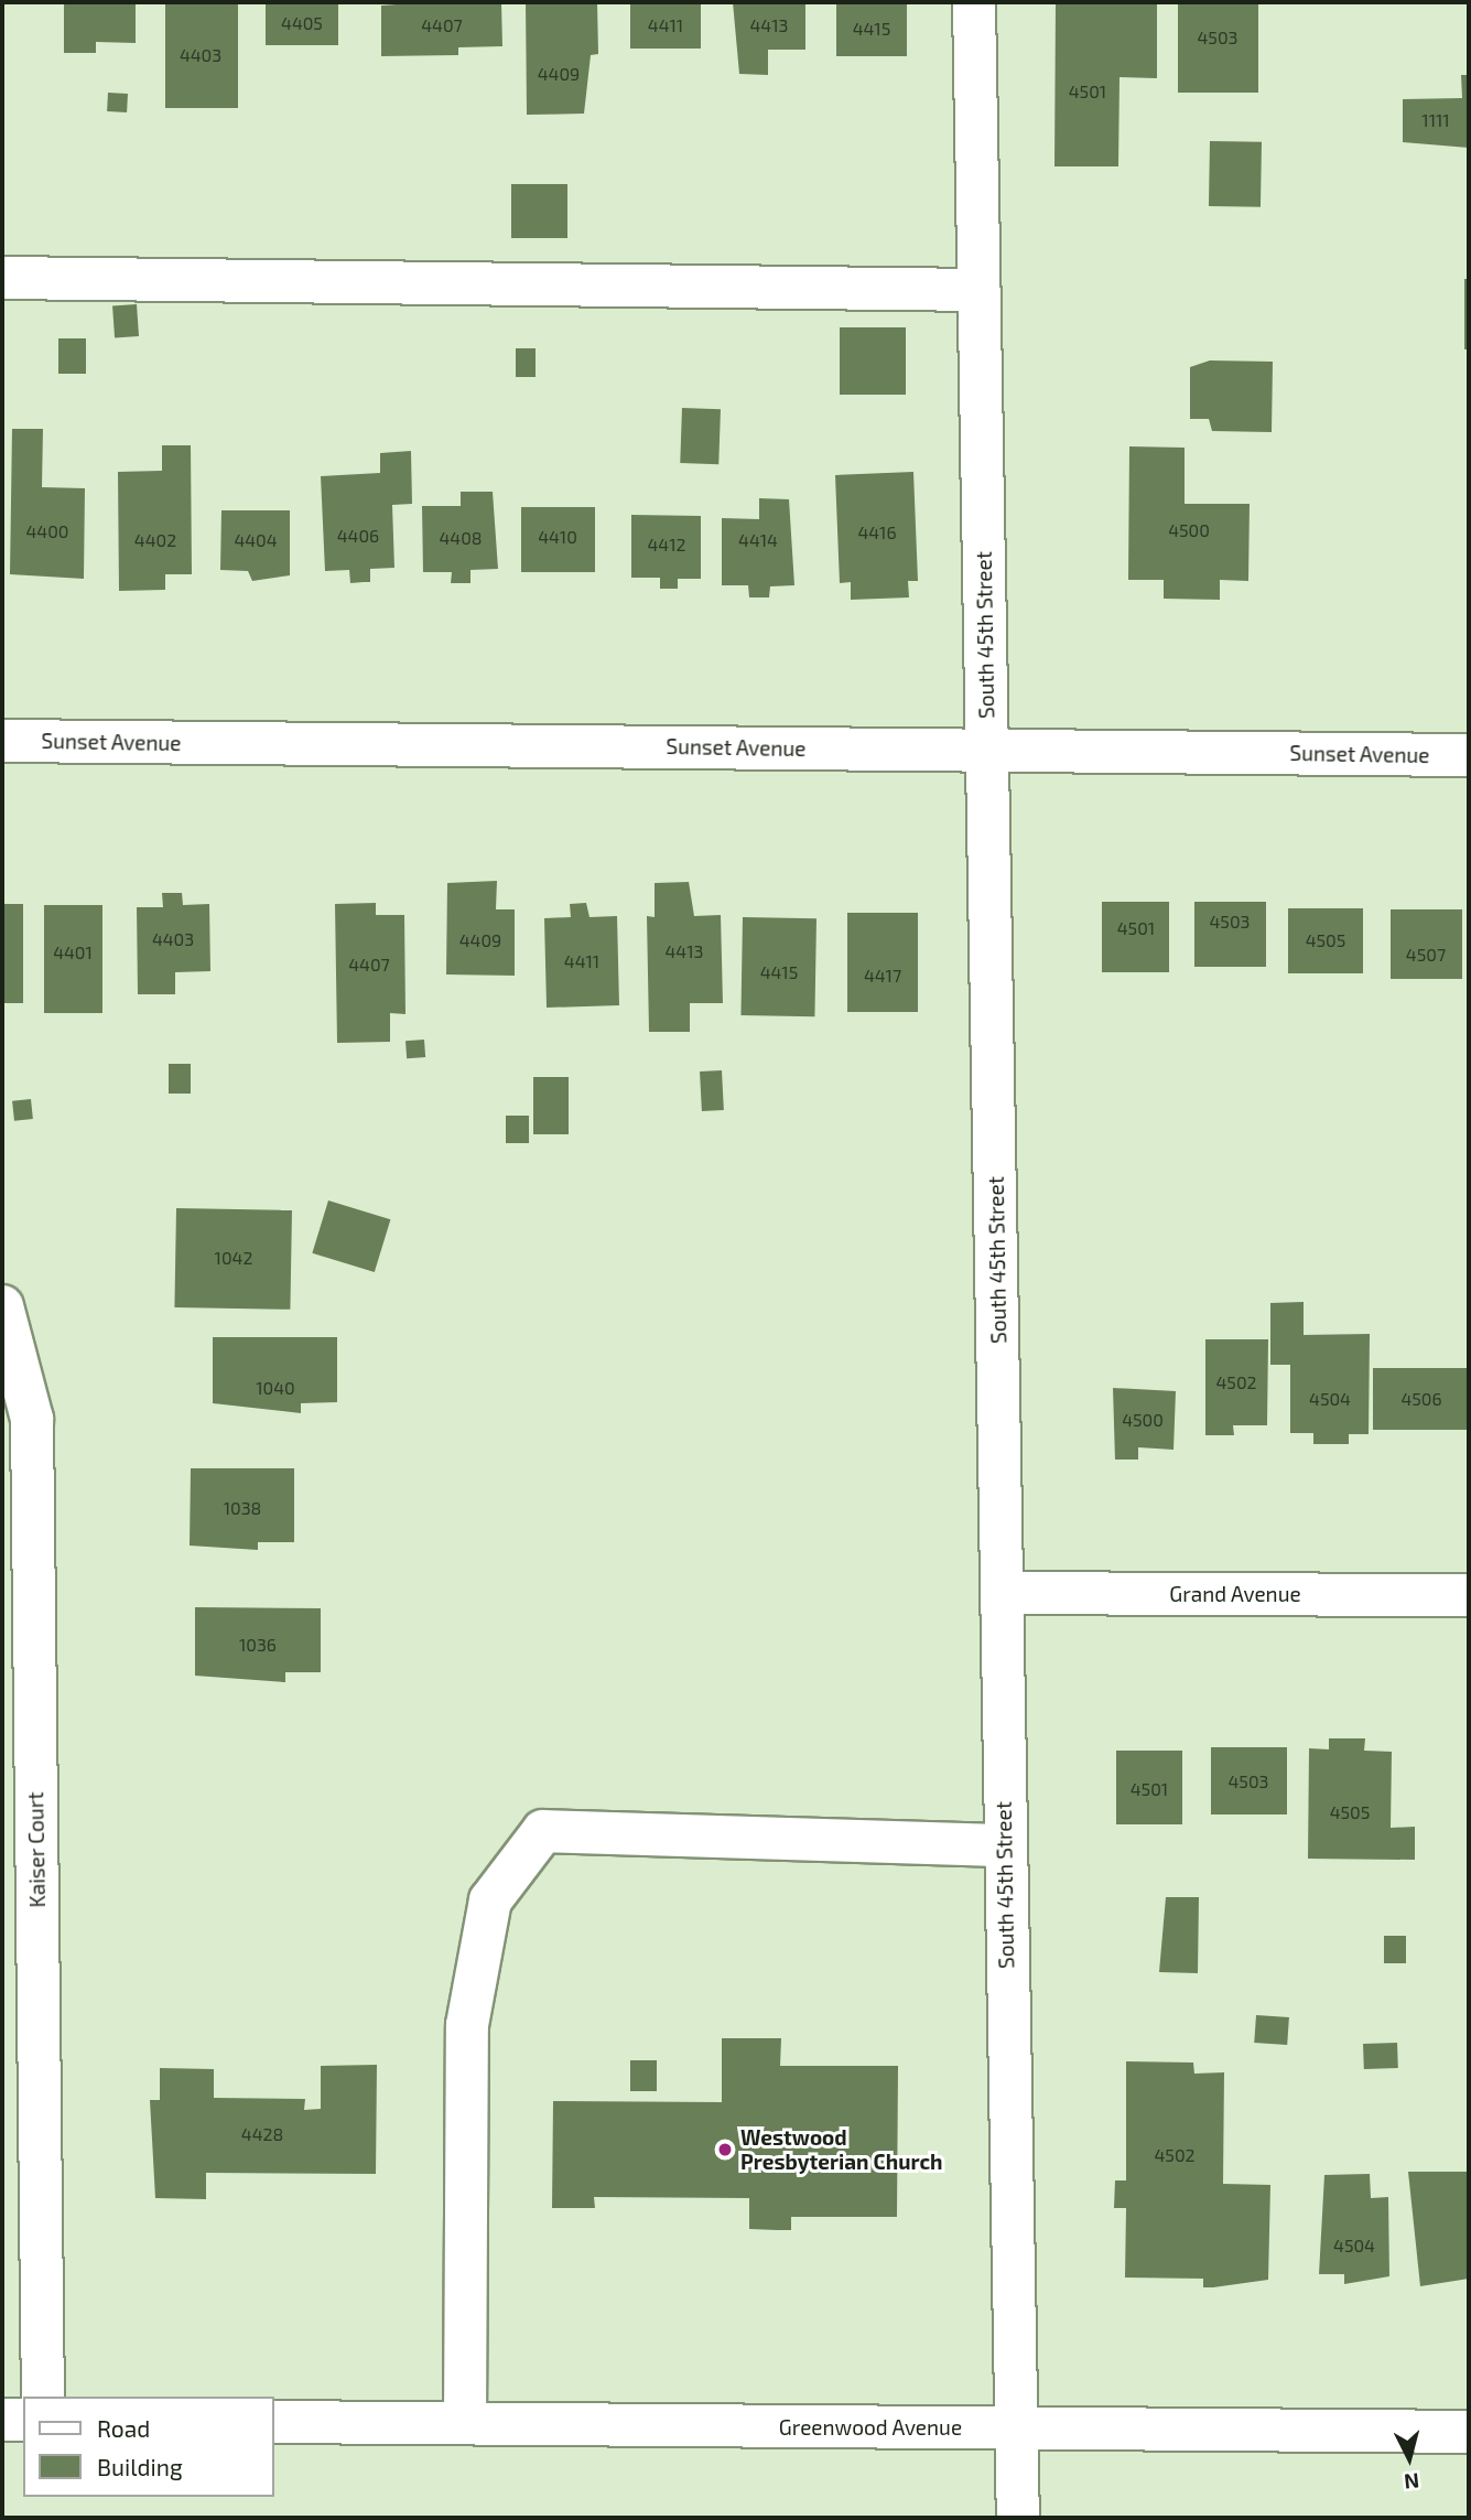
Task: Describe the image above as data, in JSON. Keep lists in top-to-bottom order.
{
  "streets": {
    "street": [
      "South 45th Street",
      "Sunset Avenue",
      "Grand Avenue",
      "Kaiser Court",
      "Greenwood Avenue"
    ]
  },
  "crossings": [
    ["South 45th Street", "Sunset Avenue"],
    ["South 45th Street", "Grand Avenue"],
    ["South 45th Street", "Greenwood Avenue"]
  ],
  "places": ["Westwood Presbyterian Church"],
  "house_numbers": [
    "4405",
    "4407",
    "4411",
    "4413",
    "4415",
    "4503",
    "4403",
    "4409",
    "4501",
    "1111",
    "4500",
    "4400",
    "4416",
    "4406",
    "4410",
    "4408",
    "4402",
    "4404",
    "4414",
    "4412",
    "4503",
    "4501",
    "4403",
    "4409",
    "4505",
    "4413",
    "4401",
    "4507",
    "4411",
    "4407",
    "4415",
    "4417",
    "1042",
    "4502",
    "1040",
    "4504",
    "4506",
    "4500",
    "1038",
    "1036",
    "4503",
    "4501",
    "4505",
    "4428",
    "4502",
    "4504"
  ],
  "legend": ["Road", "Building"],
  "north": "bottom"
}
